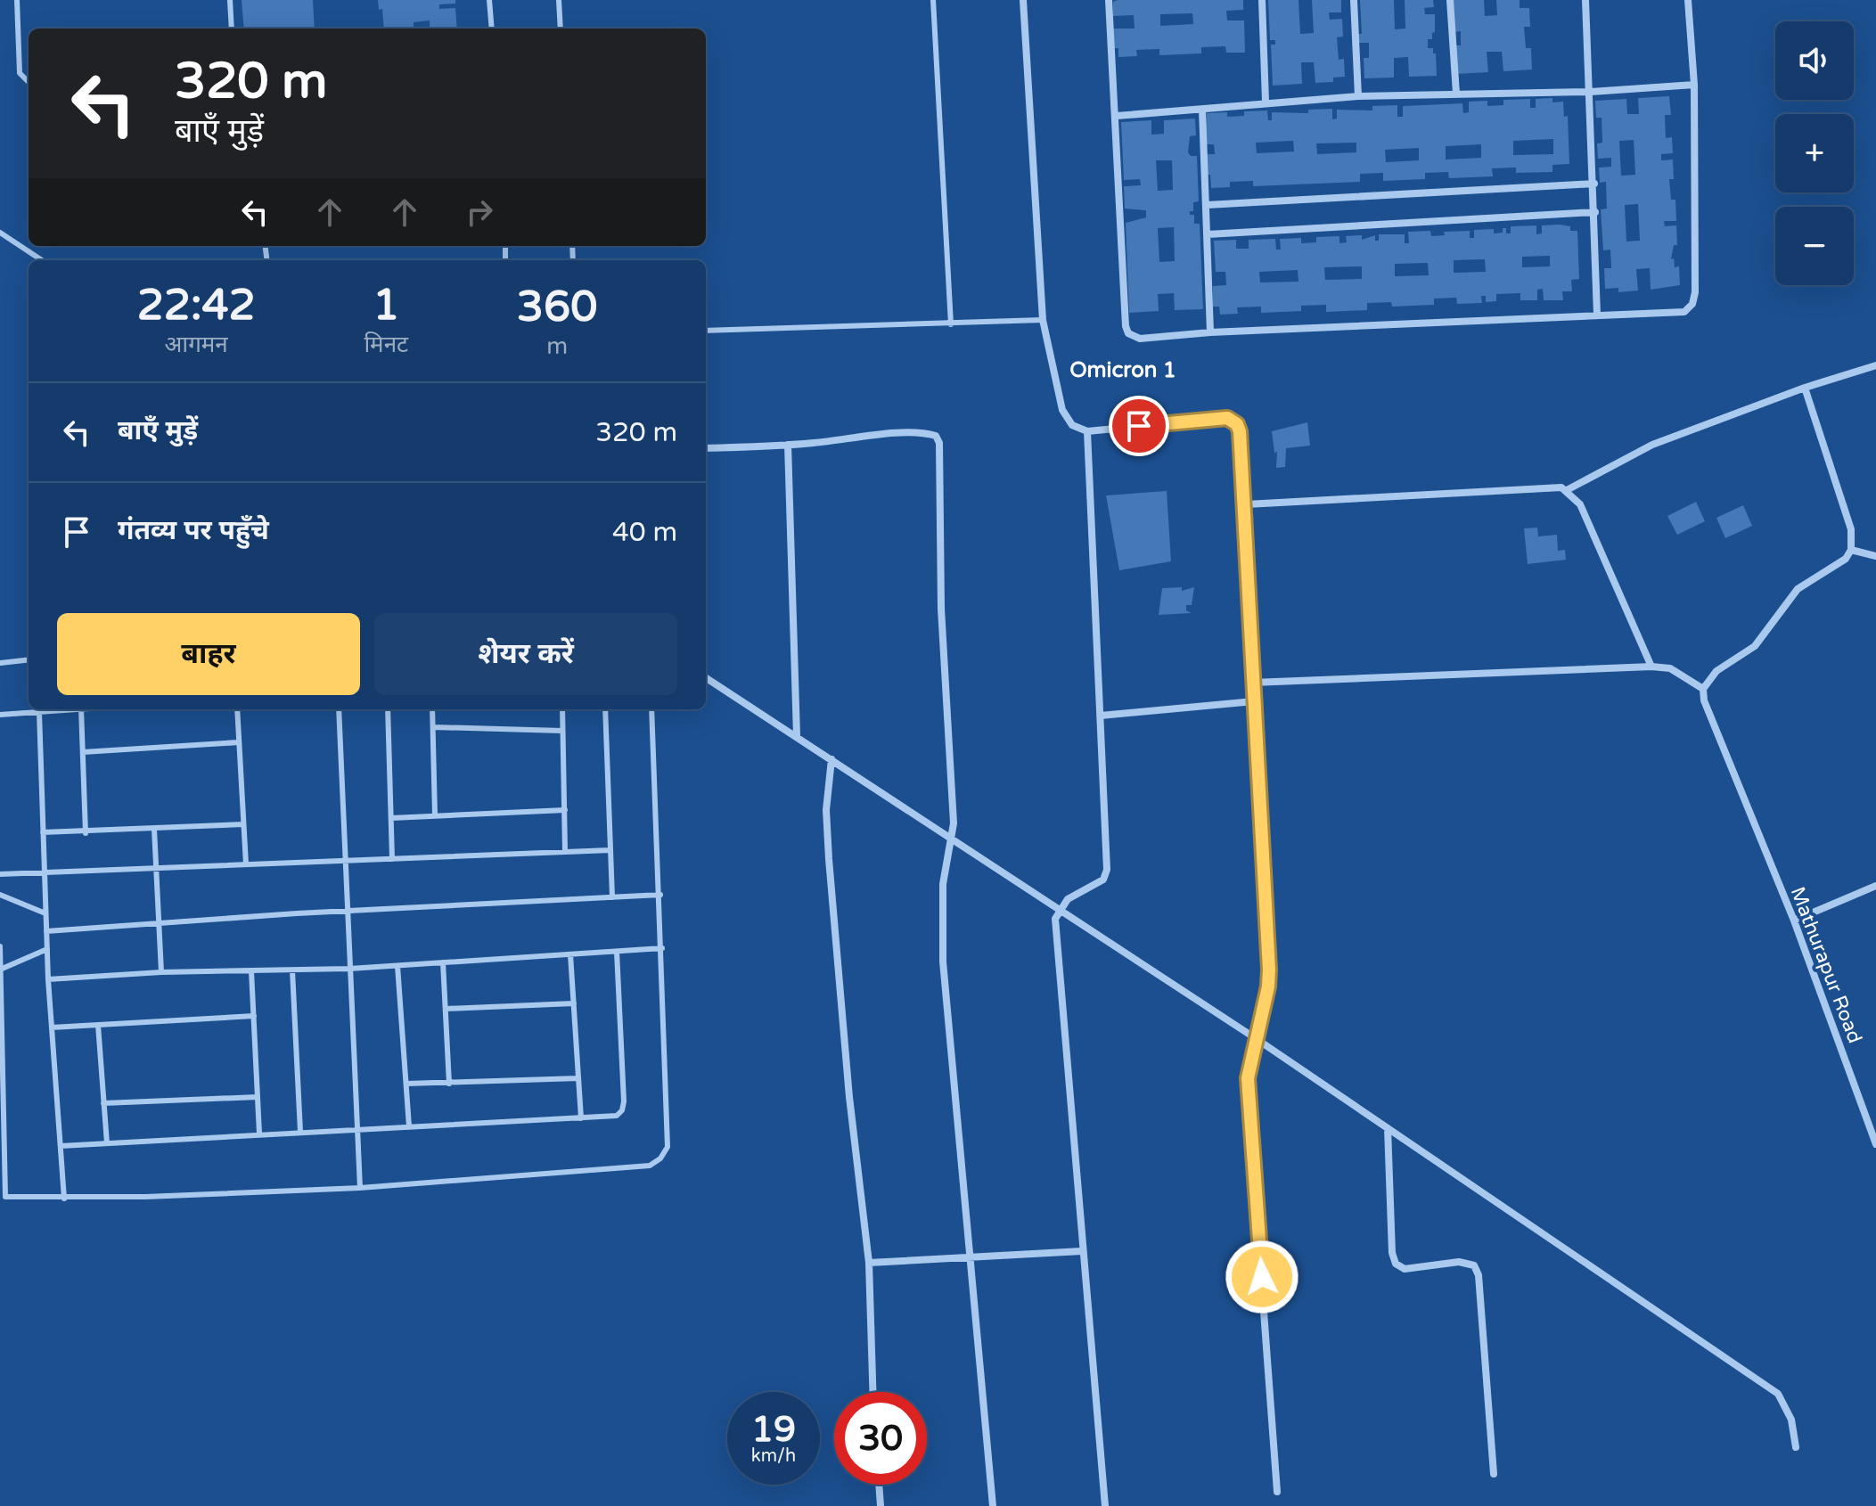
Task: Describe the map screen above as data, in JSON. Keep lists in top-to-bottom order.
{
  "streets": {
    "street": ["Mathurapur Road"]
  },
  "districts": ["Omicron 1"],
  "page": {
    "map_buttons": ["+", "−"],
    "turn": ["320 m", "बाएँ मुड़ें"],
    "eta": [
      "22:42",
      "आगमन",
      "1",
      "मिनट",
      "360",
      "m"
    ],
    "list": [
      {
        "name": "बाएँ मुड़ें",
        "value": "320 m"
      },
      {
        "name": "गंतव्य पर पहुँचे",
        "value": "40 m"
      }
    ],
    "buttons": ["बाहर", "शेयर करें"],
    "speed": "19 km/h",
    "limit": "30"
  }
}
